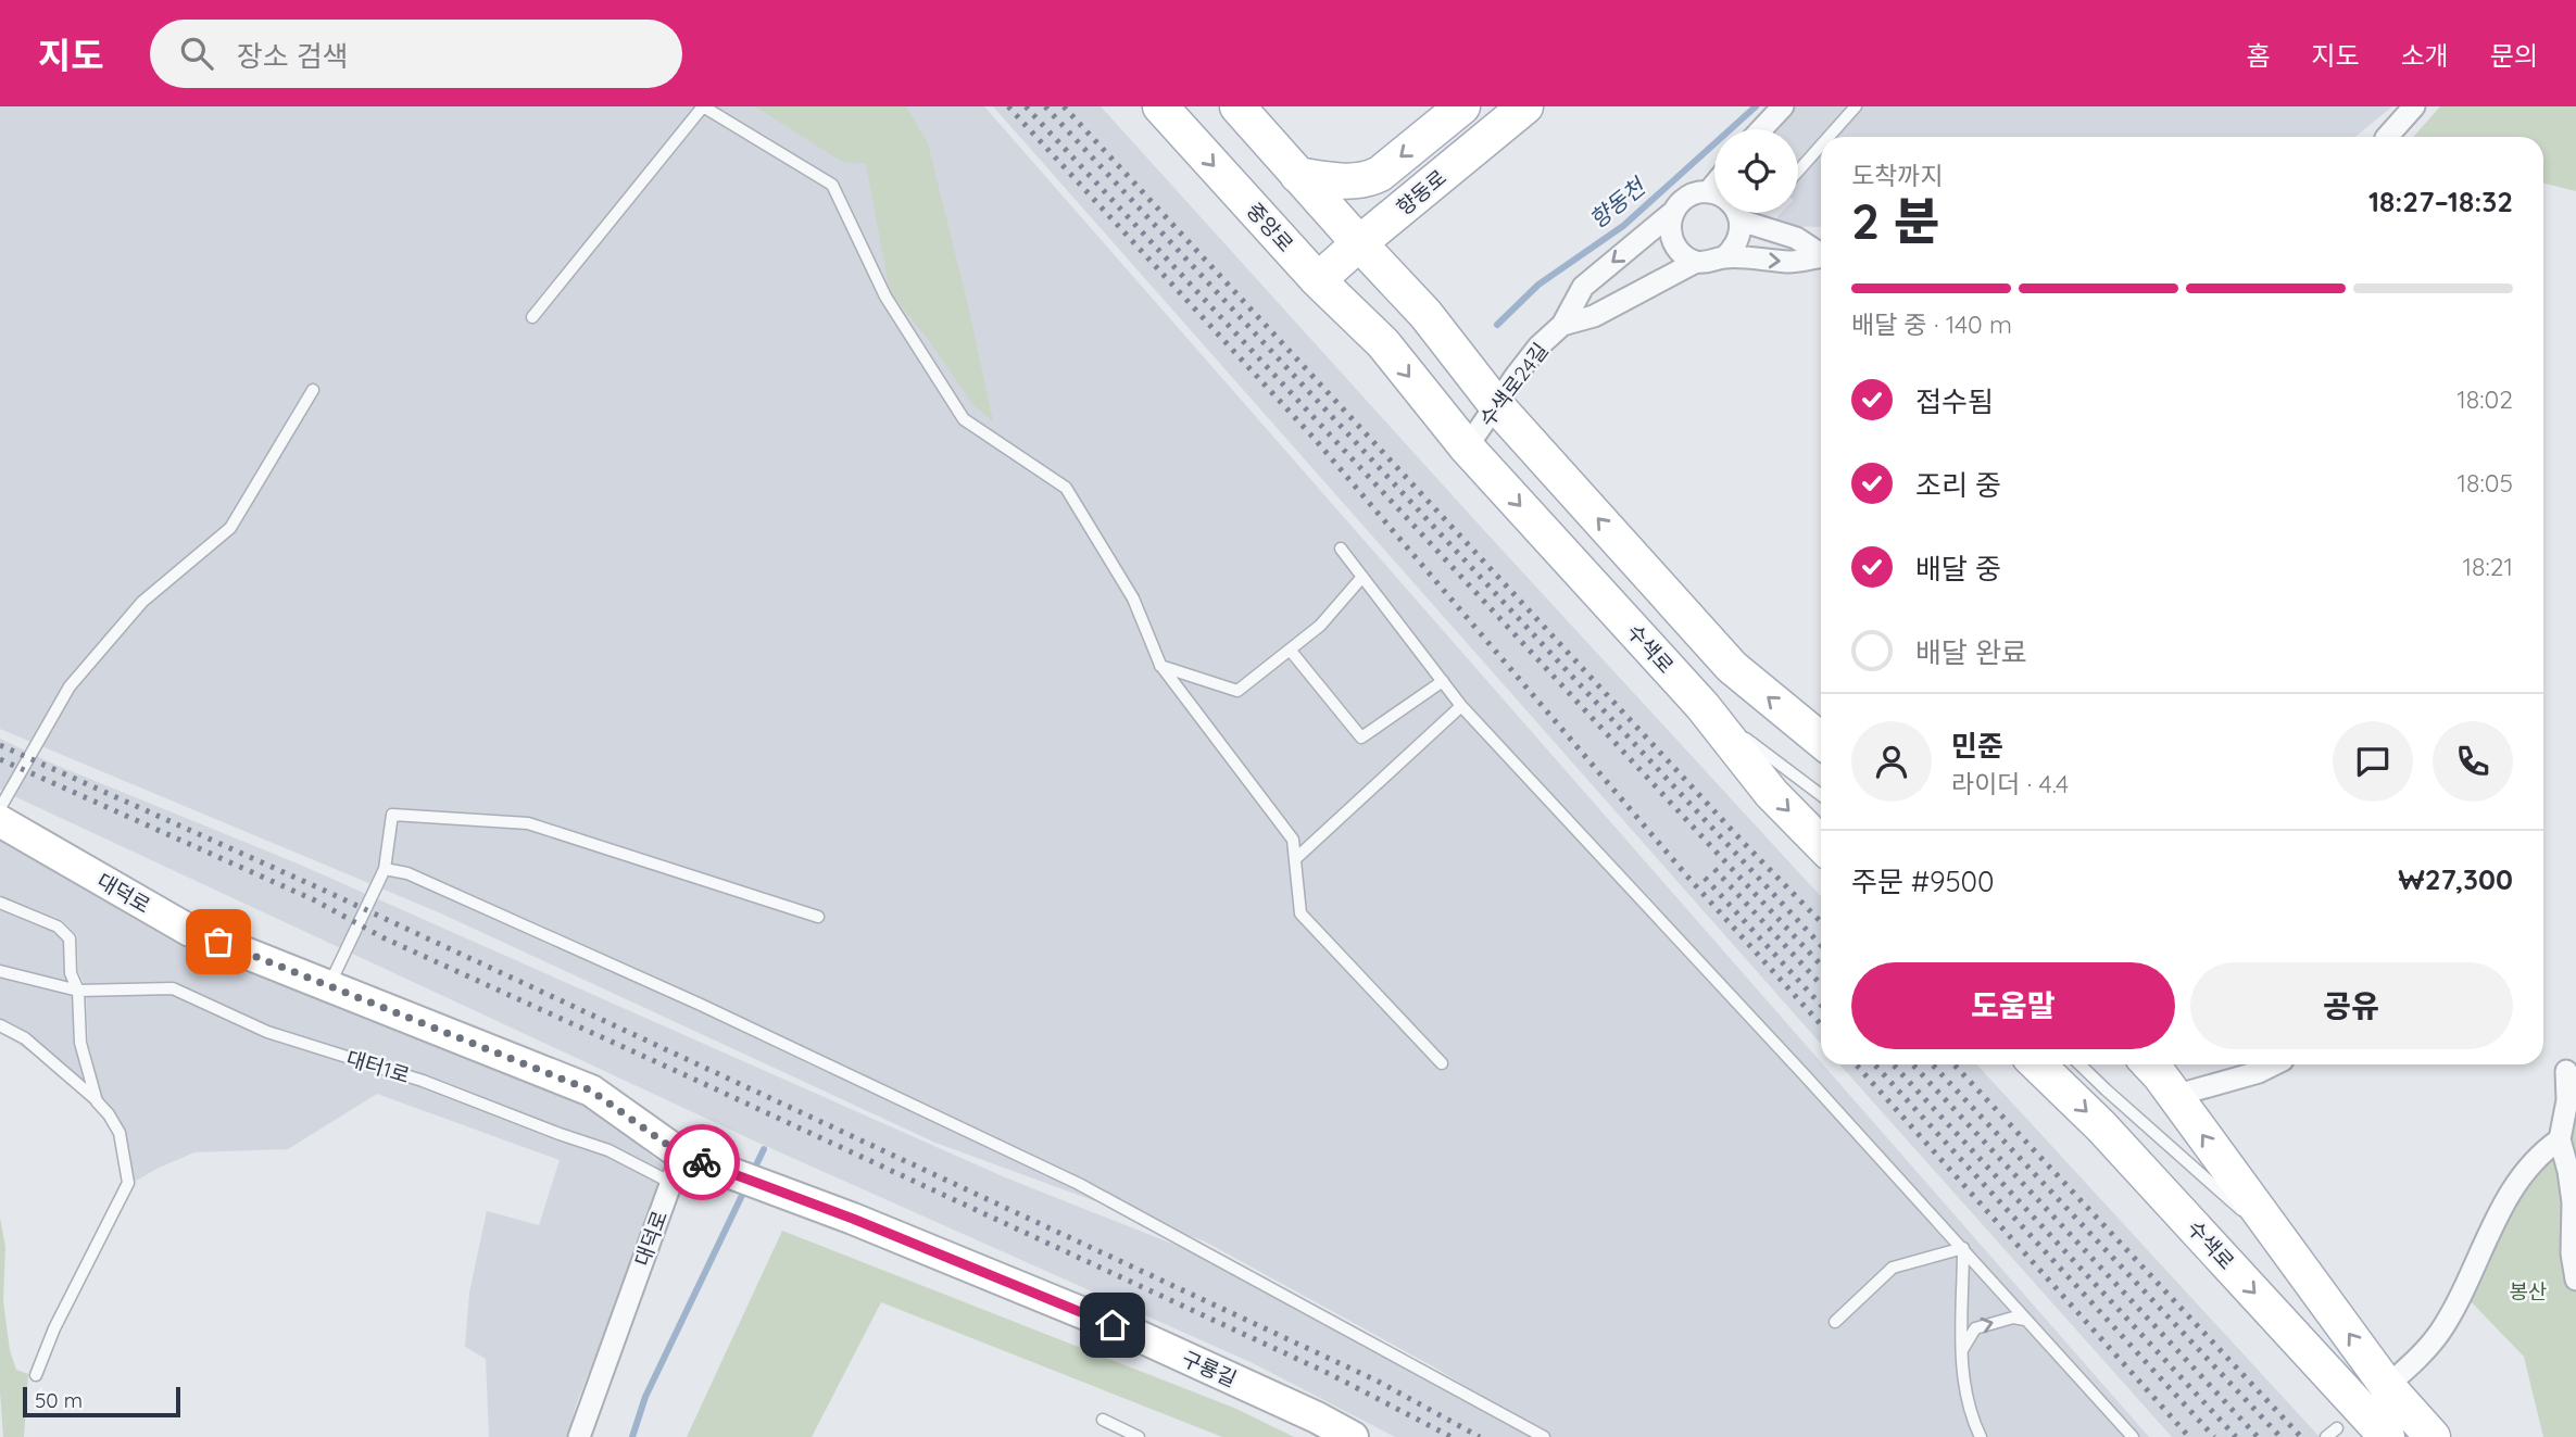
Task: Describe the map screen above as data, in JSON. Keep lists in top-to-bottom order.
{
  "streets": {
    "main road": ["향동로", "중앙로", "수색로"],
    "street": ["수색로24길", "대덕로", "구룡길"],
    "lane": ["대터1로"]
  },
  "crossings": [
    ["향동로", "중앙로"],
    ["중앙로", "수색로24길"],
    ["중앙로", "수색로"],
    ["수색로24길", "수색로"],
    ["대덕로", "대터1로"],
    ["대덕로", "구룡길"],
    ["대터1로", "구룡길"]
  ],
  "water": ["향동천"],
  "parks": ["봉산"],
  "scale_bar": "50 m",
  "page": {
    "header": "지도",
    "search": "장소 검색",
    "nav": [
      "홈",
      "지도",
      "소개",
      "문의"
    ],
    "heading": ["2 분", "도착까지", "18:27–18:32"],
    "panel": [
      "민준",
      "라이더 · 4.4",
      "주문 #9500",
      "₩27,300"
    ],
    "bar": "배달 중 · 140 m",
    "list": [
      ["접수됨", "18:02"],
      ["조리 중", "18:05"],
      ["배달 중", "18:21"],
      "배달 완료"
    ],
    "buttons": ["도움말", "공유"],
    "scale": "50 m"
  }
}
